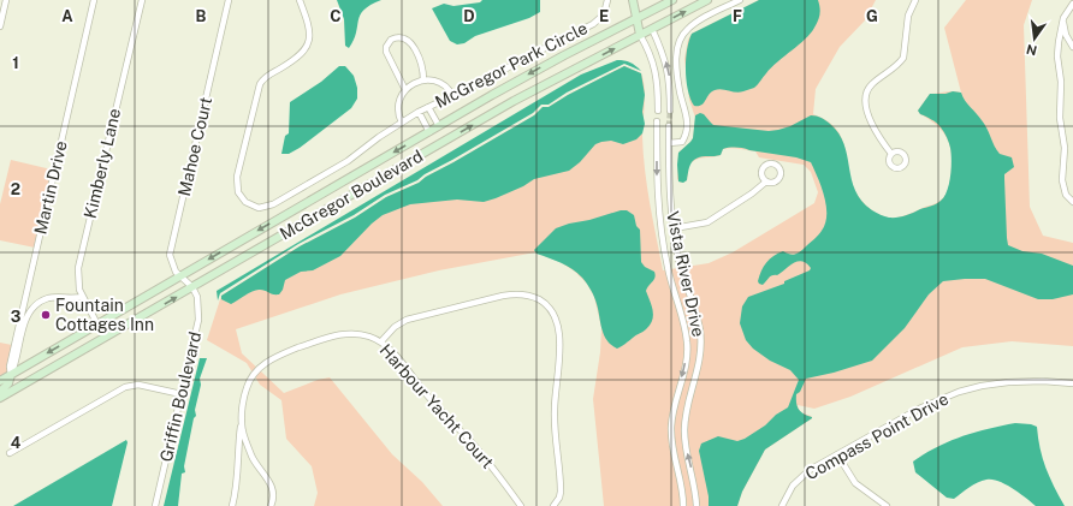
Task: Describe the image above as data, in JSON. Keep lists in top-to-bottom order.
{
  "streets": {
    "main road": ["McGregor Boulevard"],
    "street": [
      "McGregor Park Circle",
      "Mahoe Court",
      "Kimberly Lane",
      "Martin Drive",
      "Vista River Drive",
      "Griffin Boulevard",
      "Harbour Yacht Court",
      "Compass Point Drive"
    ]
  },
  "crossings": [
    ["McGregor Park Circle", "McGregor Boulevard"],
    ["Mahoe Court", "McGregor Boulevard"],
    ["Mahoe Court", "Griffin Boulevard"],
    ["Kimberly Lane", "McGregor Boulevard"],
    ["Martin Drive", "McGregor Boulevard"],
    ["McGregor Boulevard", "Griffin Boulevard"]
  ],
  "places": ["Fountain Cottages Inn"],
  "north": "bottom",
  "grid": {
    "columns": [
      "A",
      "B",
      "C",
      "D",
      "E",
      "F",
      "G"
    ],
    "rows": [
      "1",
      "2",
      "3",
      "4"
    ]
  }
}
